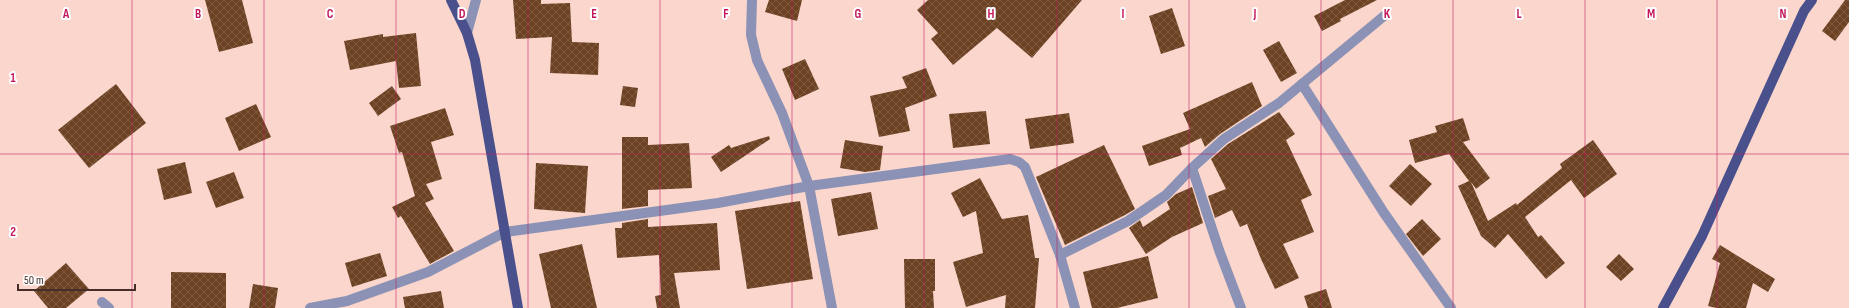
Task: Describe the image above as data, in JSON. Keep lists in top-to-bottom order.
{
  "scale_bar": "50 m",
  "grid": {
    "columns": [
      "A",
      "B",
      "C",
      "D",
      "E",
      "F",
      "G",
      "H",
      "I",
      "J",
      "K",
      "L",
      "M",
      "N"
    ],
    "rows": ["1", "2"]
  }
}
